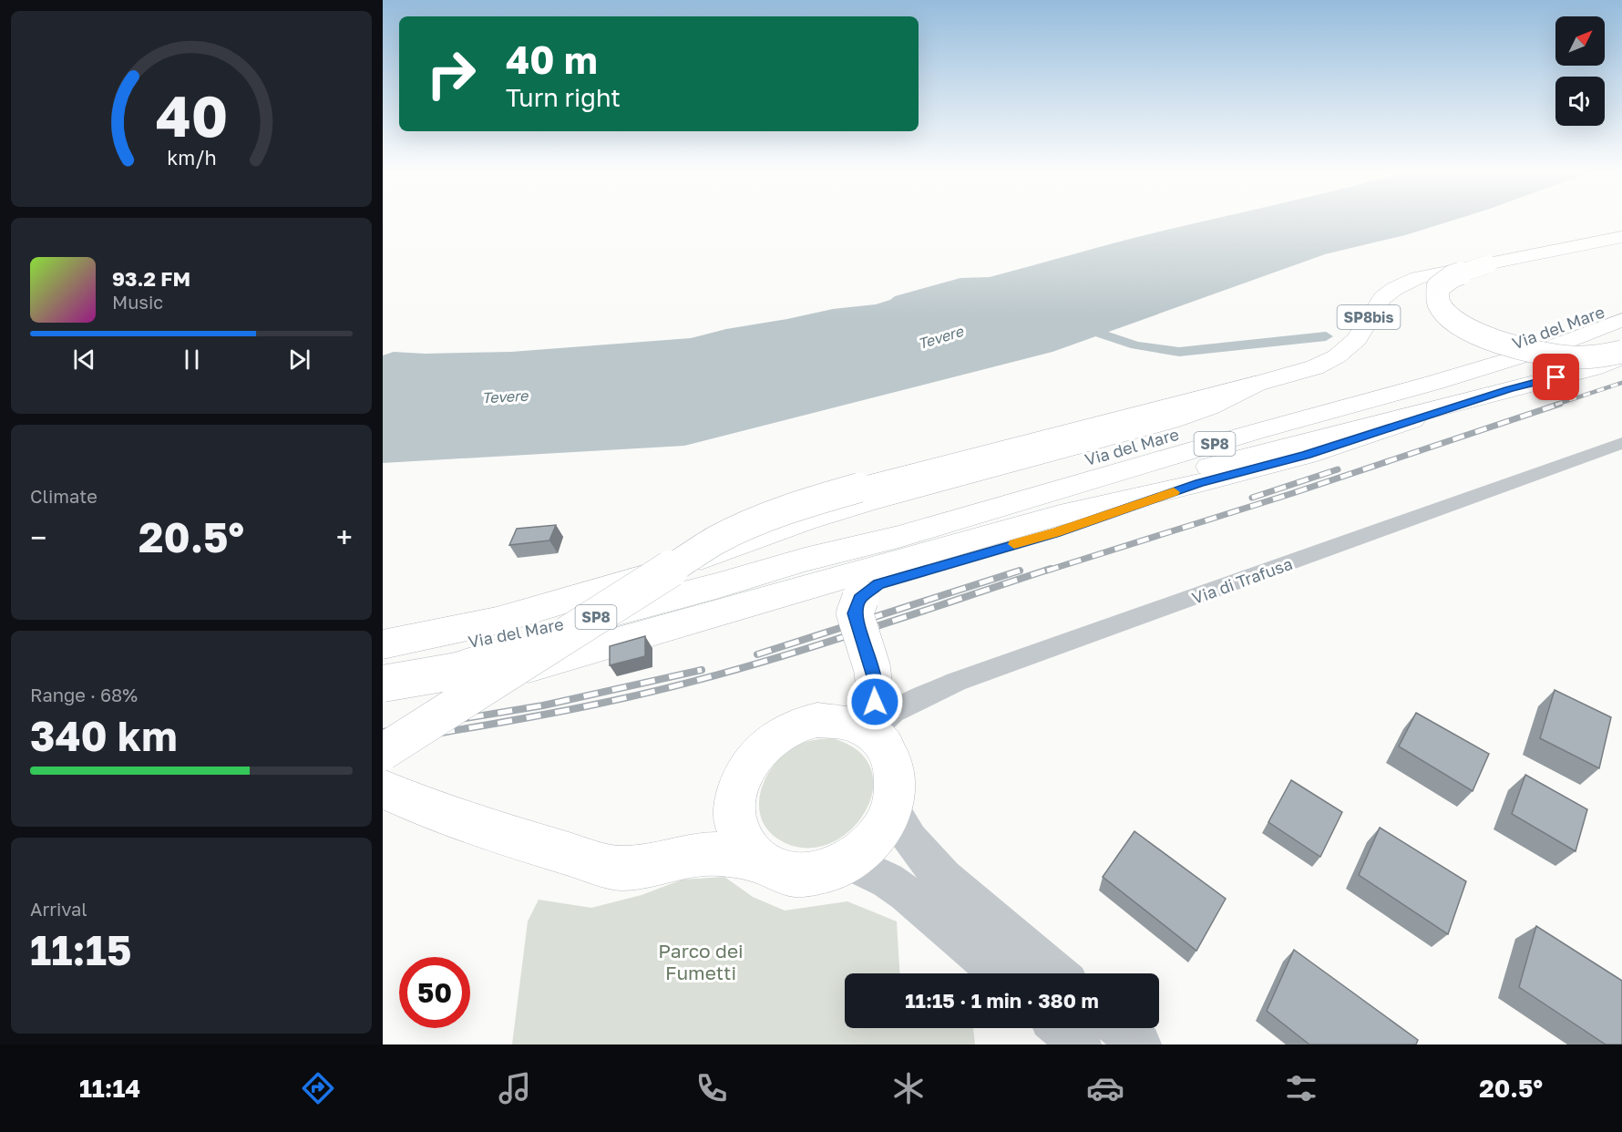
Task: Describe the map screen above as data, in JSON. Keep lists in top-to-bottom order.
{
  "streets": {
    "main road": ["SP8bis", "Via del Mare", "SP8"],
    "street": ["Via di Trafusa"]
  },
  "water": ["Tevere"],
  "parks": ["Parco dei Fumetti"],
  "north": "top right",
  "page": {
    "turn": ["40 m", "Turn right"],
    "song": ["93.2 FM", "Music"],
    "tile": [
      "Climate",
      ["Range · 68%", "340 km"],
      ["Arrival", "11:15"]
    ],
    "heat": ["−", "20.5°", "+"],
    "limit": "50",
    "trip": "11:15 · 1 min · 380 m",
    "tabs": ["11:14", "20.5°"],
    "gauge": ["40", "km/h"]
  }
}
